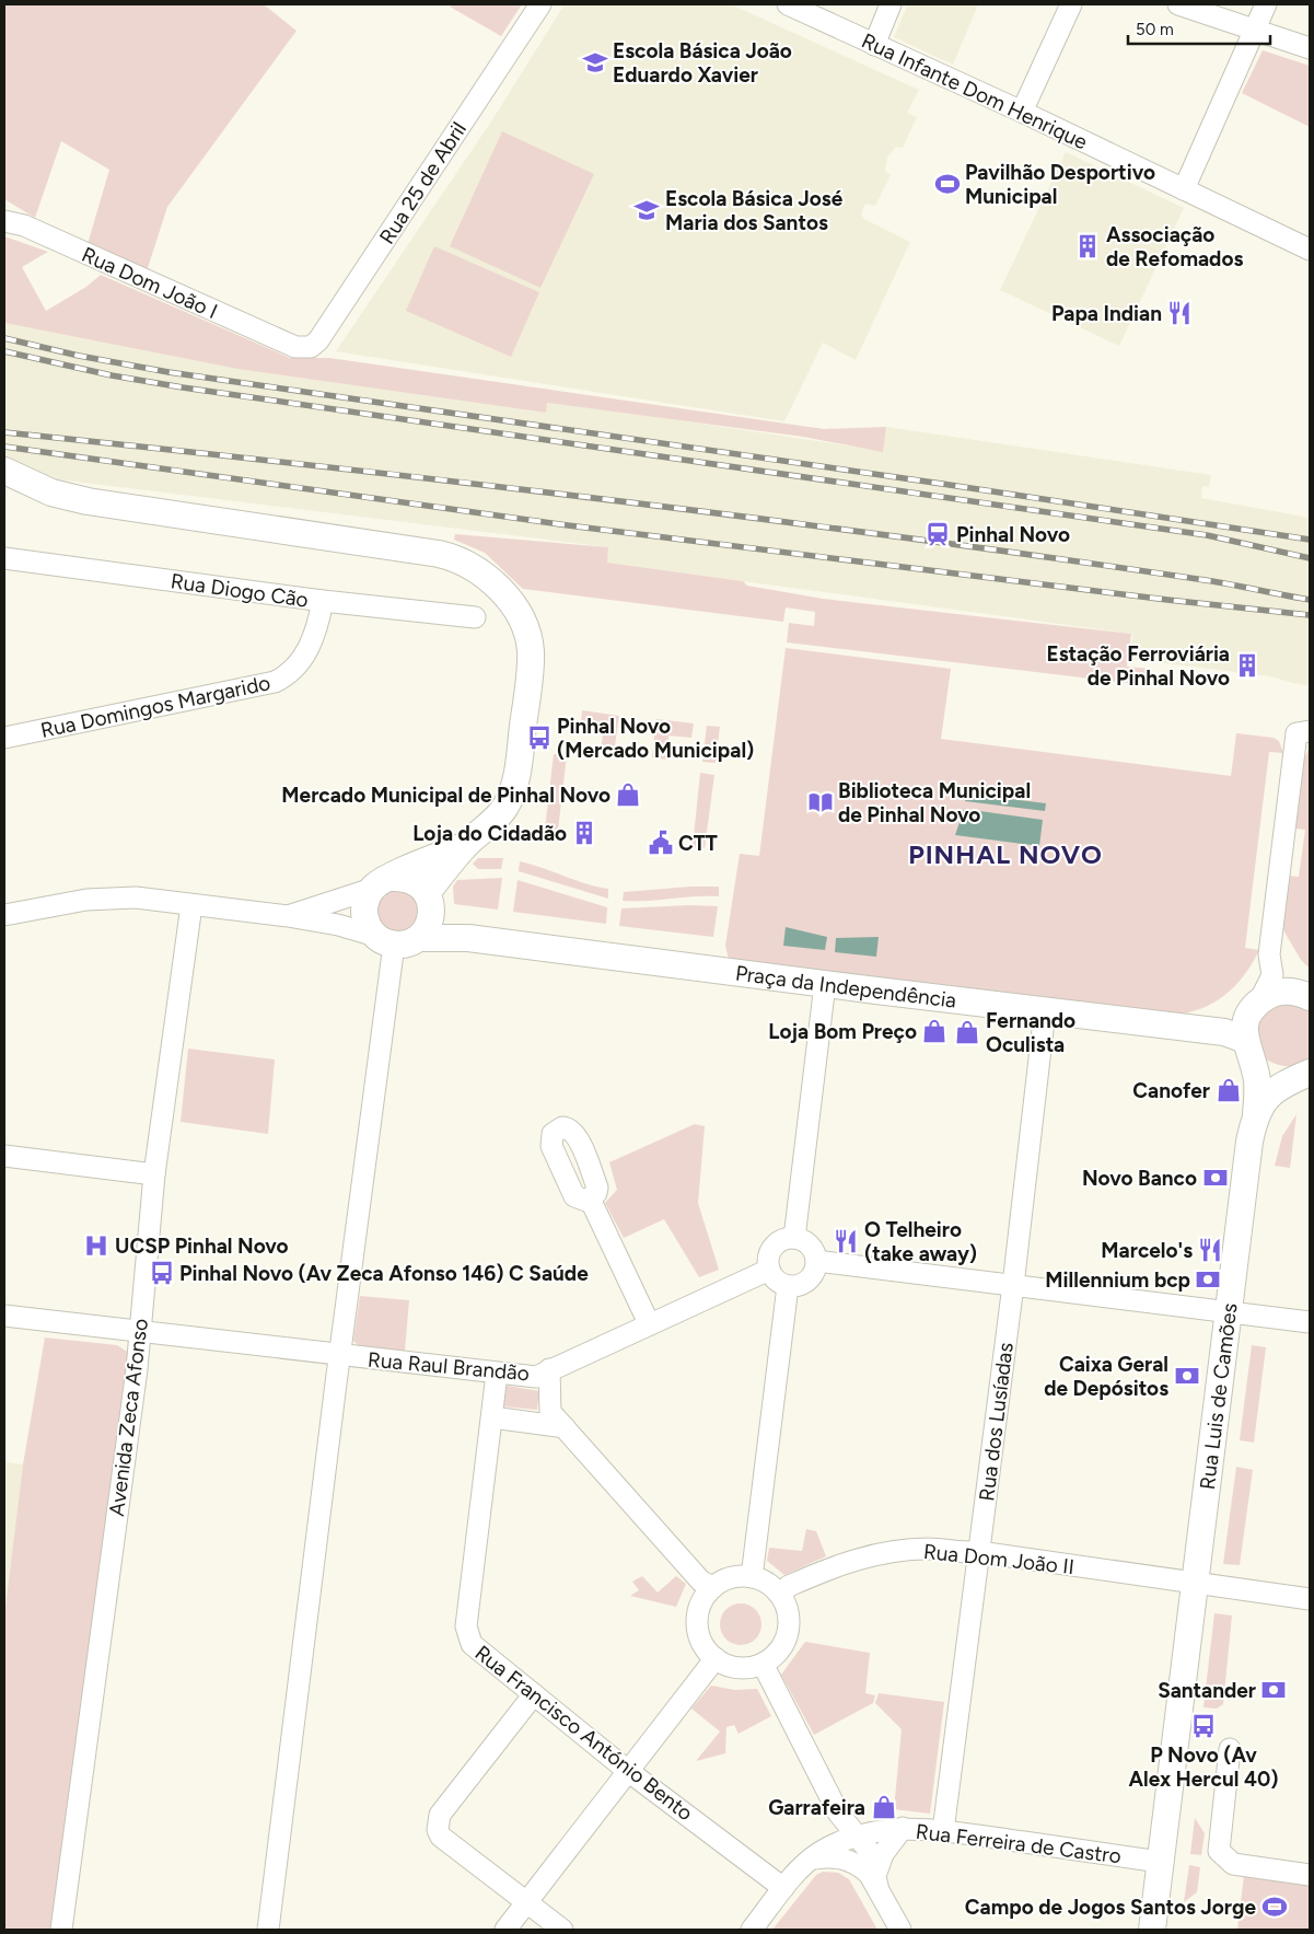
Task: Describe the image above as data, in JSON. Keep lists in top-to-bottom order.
{
  "streets": {
    "main road": ["Praça da Independência", "Rua Luis de Camões"],
    "street": [
      "Rua Infante Dom Henrique",
      "Rua 25 de Abril",
      "Rua Dom João I",
      "Rua Diogo Cão",
      "Rua Domingos Margarido",
      "Rua Raul Brandão",
      "Avenida Zeca Afonso",
      "Rua dos Lusíadas",
      "Rua Dom João II",
      "Rua Francisco António Bento",
      "Rua Ferreira de Castro"
    ]
  },
  "crossings": [
    ["Rua 25 de Abril", "Rua Dom João I"],
    ["Rua Diogo Cão", "Rua Domingos Margarido"],
    ["Praça da Independência", "Rua Luis de Camões"],
    ["Praça da Independência", "Rua dos Lusíadas"],
    ["Rua Raul Brandão", "Avenida Zeca Afonso"],
    ["Rua Raul Brandão", "Rua Francisco António Bento"],
    ["Rua Luis de Camões", "Rua Dom João II"],
    ["Rua Luis de Camões", "Rua Ferreira de Castro"],
    ["Rua dos Lusíadas", "Rua Dom João II"],
    ["Rua dos Lusíadas", "Rua Ferreira de Castro"],
    ["Rua Francisco António Bento", "Rua Ferreira de Castro"]
  ],
  "districts": ["PINHAL NOVO"],
  "places": {
    "school or university": ["Escola Básica João Eduardo Xavier", "Escola Básica José Maria dos Santos"],
    "sports": ["Pavilhão Desportivo Municipal", "Campo de Jogos Santos Jorge"],
    "building": ["Associação de Refomados", "Estação Ferroviária de Pinhal Novo", "Loja do Cidadão"],
    "restaurant": ["Papa Indian", "O Telheiro (take away)", "Marcelo's"],
    "station": ["Pinhal Novo"],
    "bus stop": ["Pinhal Novo (Mercado Municipal)", "Pinhal Novo (Av Zeca Afonso 146) C Saúde", "P Novo (Av Alex Hercul 40)"],
    "shop": [
      "Mercado Municipal de Pinhal Novo",
      "Loja Bom Preço",
      "Fernando Oculista",
      "Canofer",
      "Garrafeira"
    ],
    "library": ["Biblioteca Municipal de Pinhal Novo"],
    "public building": ["CTT"],
    "bank": [
      "Novo Banco",
      "Millennium bcp",
      "Caixa Geral de Depósitos",
      "Santander"
    ],
    "hospital": ["UCSP Pinhal Novo"]
  },
  "scale_bar": "50 m"
}
